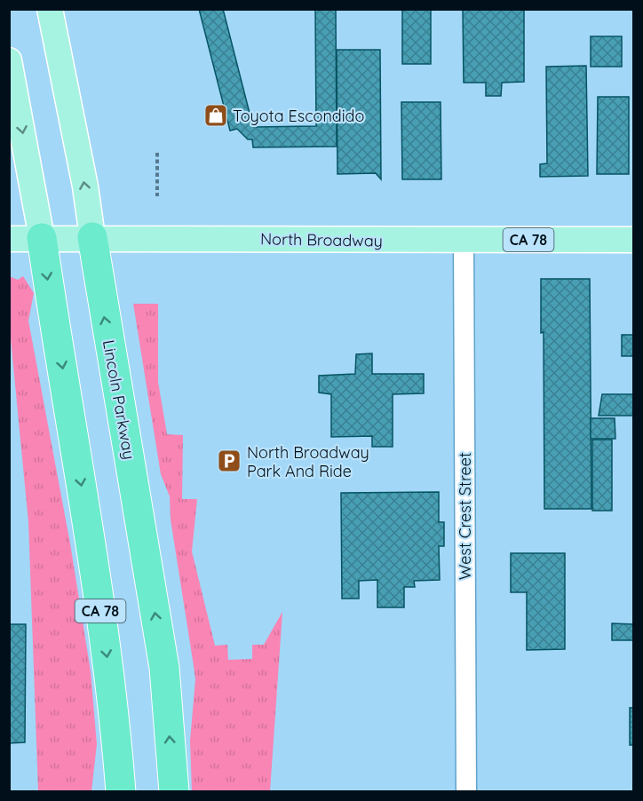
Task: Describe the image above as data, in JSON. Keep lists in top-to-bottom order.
{
  "streets": {
    "highway": ["CA 78", "Lincoln Parkway"],
    "main road": ["North Broadway"],
    "street": ["West Crest Street"]
  },
  "crossings": [
    ["North Broadway", "CA 78"],
    ["North Broadway", "Lincoln Parkway"],
    ["North Broadway", "West Crest Street"]
  ],
  "one_way": ["Lincoln Parkway"],
  "places": {
    "shop": ["Toyota Escondido"],
    "parking": ["North Broadway Park And Ride"]
  }
}
